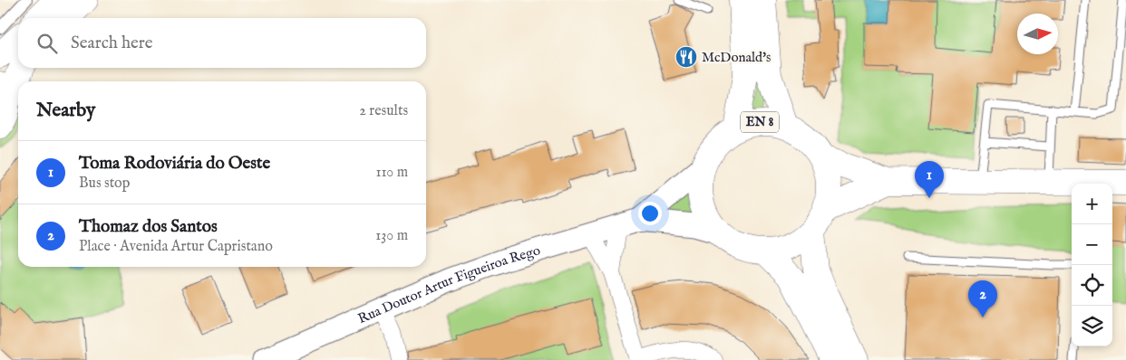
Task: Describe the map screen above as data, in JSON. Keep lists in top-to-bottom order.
{
  "streets": {
    "main road": ["EN 8", "Rua Doutor Artur Figueiroa Rego"]
  },
  "crossings": [
    ["EN 8", "Rua Doutor Artur Figueiroa Rego"]
  ],
  "places": {
    "restaurant": ["McDonald's"]
  },
  "north": "right",
  "page": {
    "search": "Search here",
    "heading": ["Nearby", "2 results"],
    "list": [
      {
        "mark": "1",
        "name": "Toma Rodoviária do Oeste",
        "note": "Bus stop",
        "value": "110 m"
      },
      {
        "mark": "2",
        "name": "Thomaz dos Santos",
        "note": "Place · Avenida Artur Capristano",
        "value": "130 m"
      }
    ],
    "pins": ["1", "2"],
    "map_buttons": ["+", "−"]
  }
}
